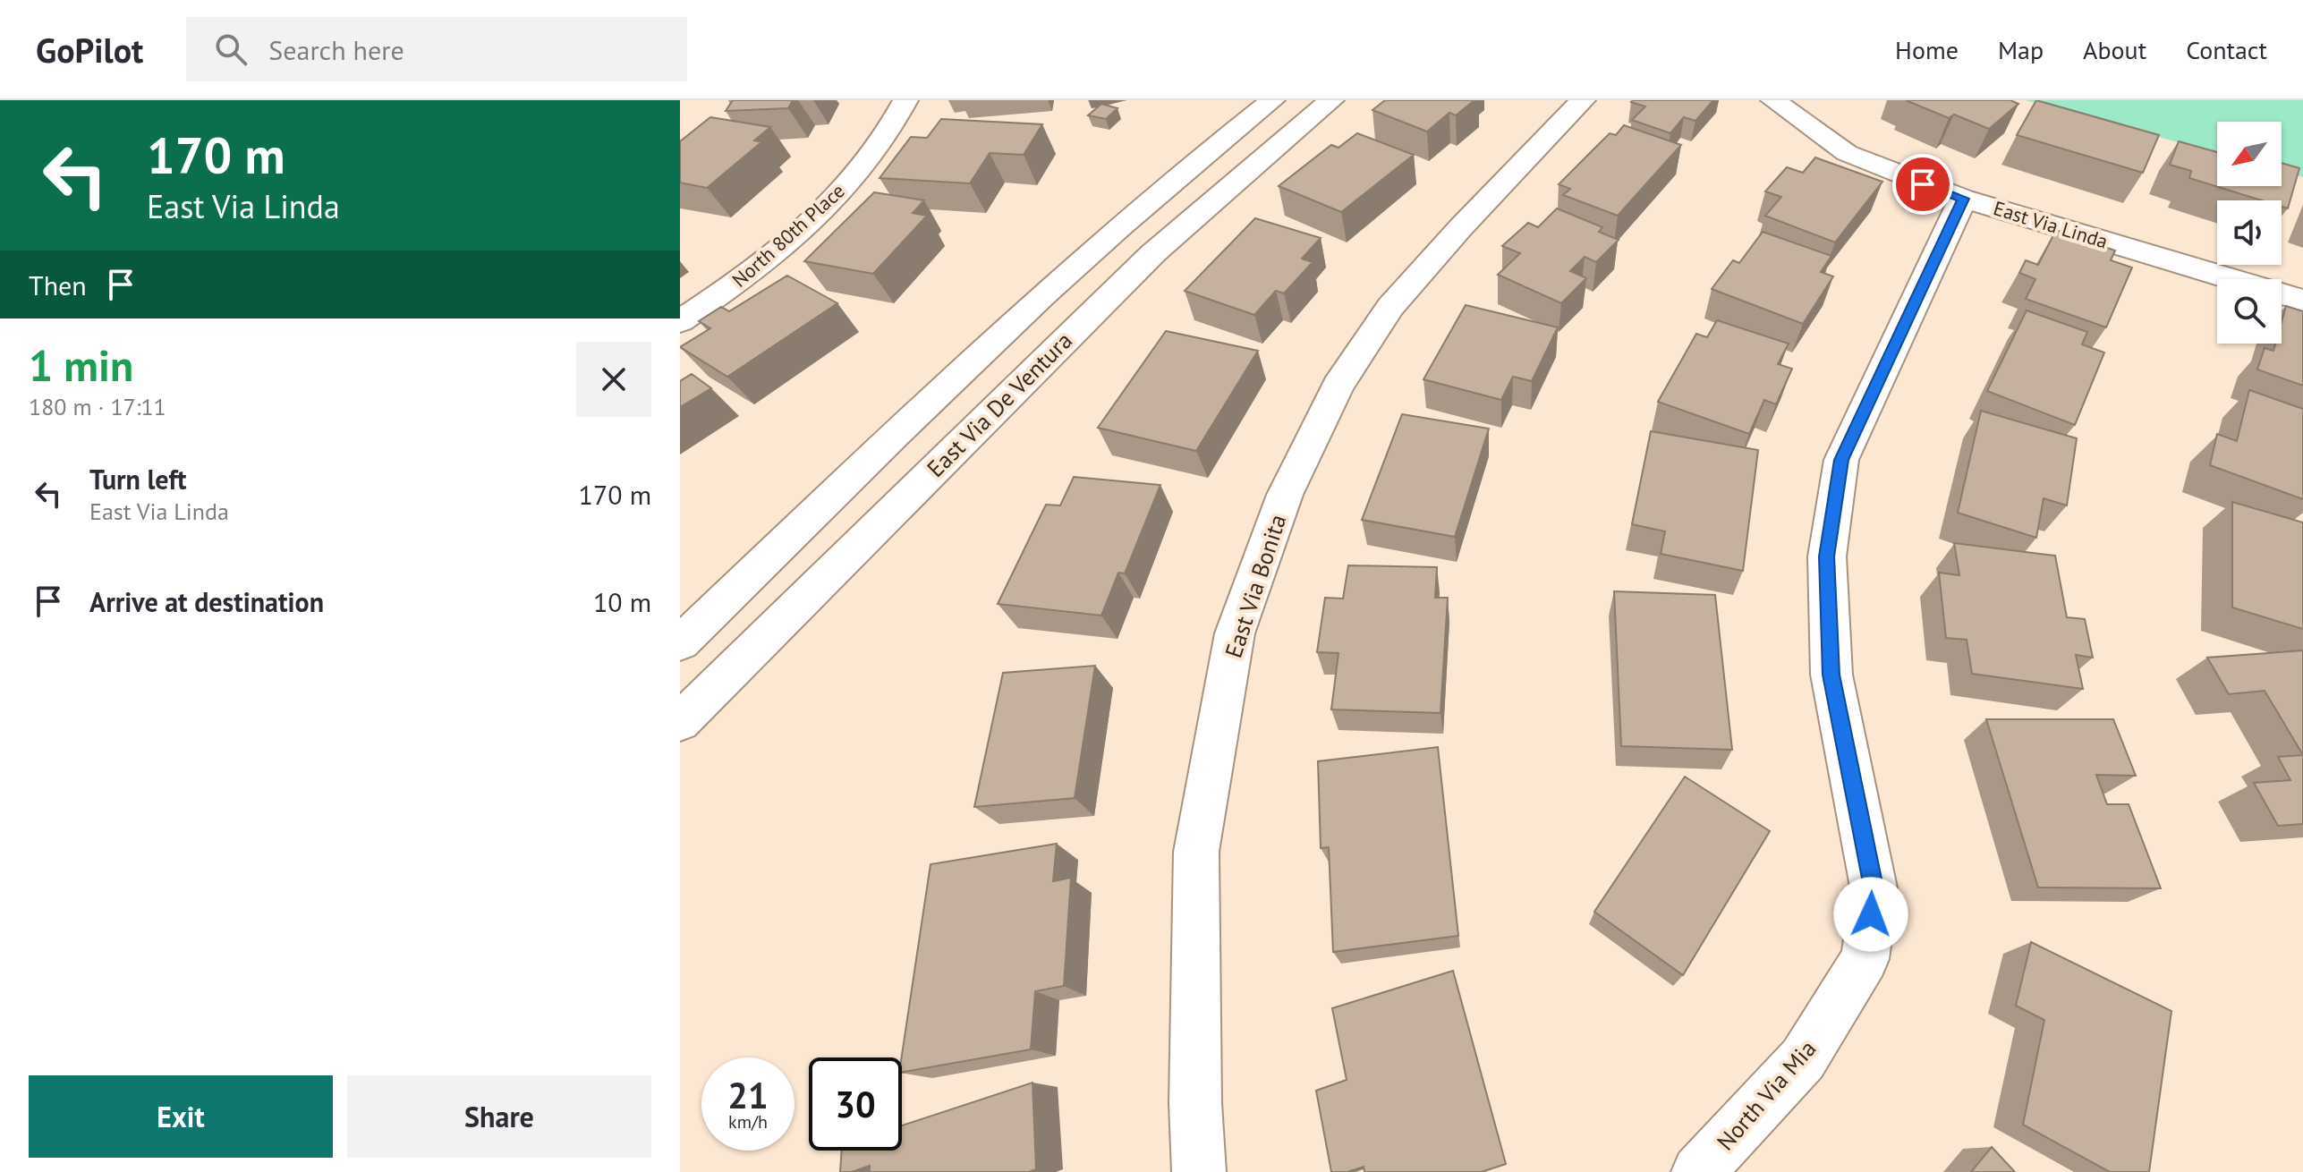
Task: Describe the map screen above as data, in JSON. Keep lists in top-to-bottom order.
{
  "streets": {
    "street": [
      "East Via Linda",
      "North 80th Place",
      "East Via De Ventura",
      "East Via Bonita",
      "North Via Mia"
    ]
  },
  "crossings": [
    ["East Via Linda", "North Via Mia"]
  ],
  "north": "bottom left",
  "page": {
    "header": "GoPilot",
    "search": "Search here",
    "nav": [
      "Home",
      "Map",
      "About",
      "Contact"
    ],
    "turn": ["170 m", "East Via Linda"],
    "then": "Then",
    "heading": ["1 min", "180 m · 17:11"],
    "list": [
      {
        "name": "Turn left",
        "note": "East Via Linda",
        "value": "170 m"
      },
      {
        "name": "Arrive at destination",
        "value": "10 m"
      }
    ],
    "speed": "21 km/h",
    "limit": "30",
    "buttons": ["Exit", "Share"]
  }
}
